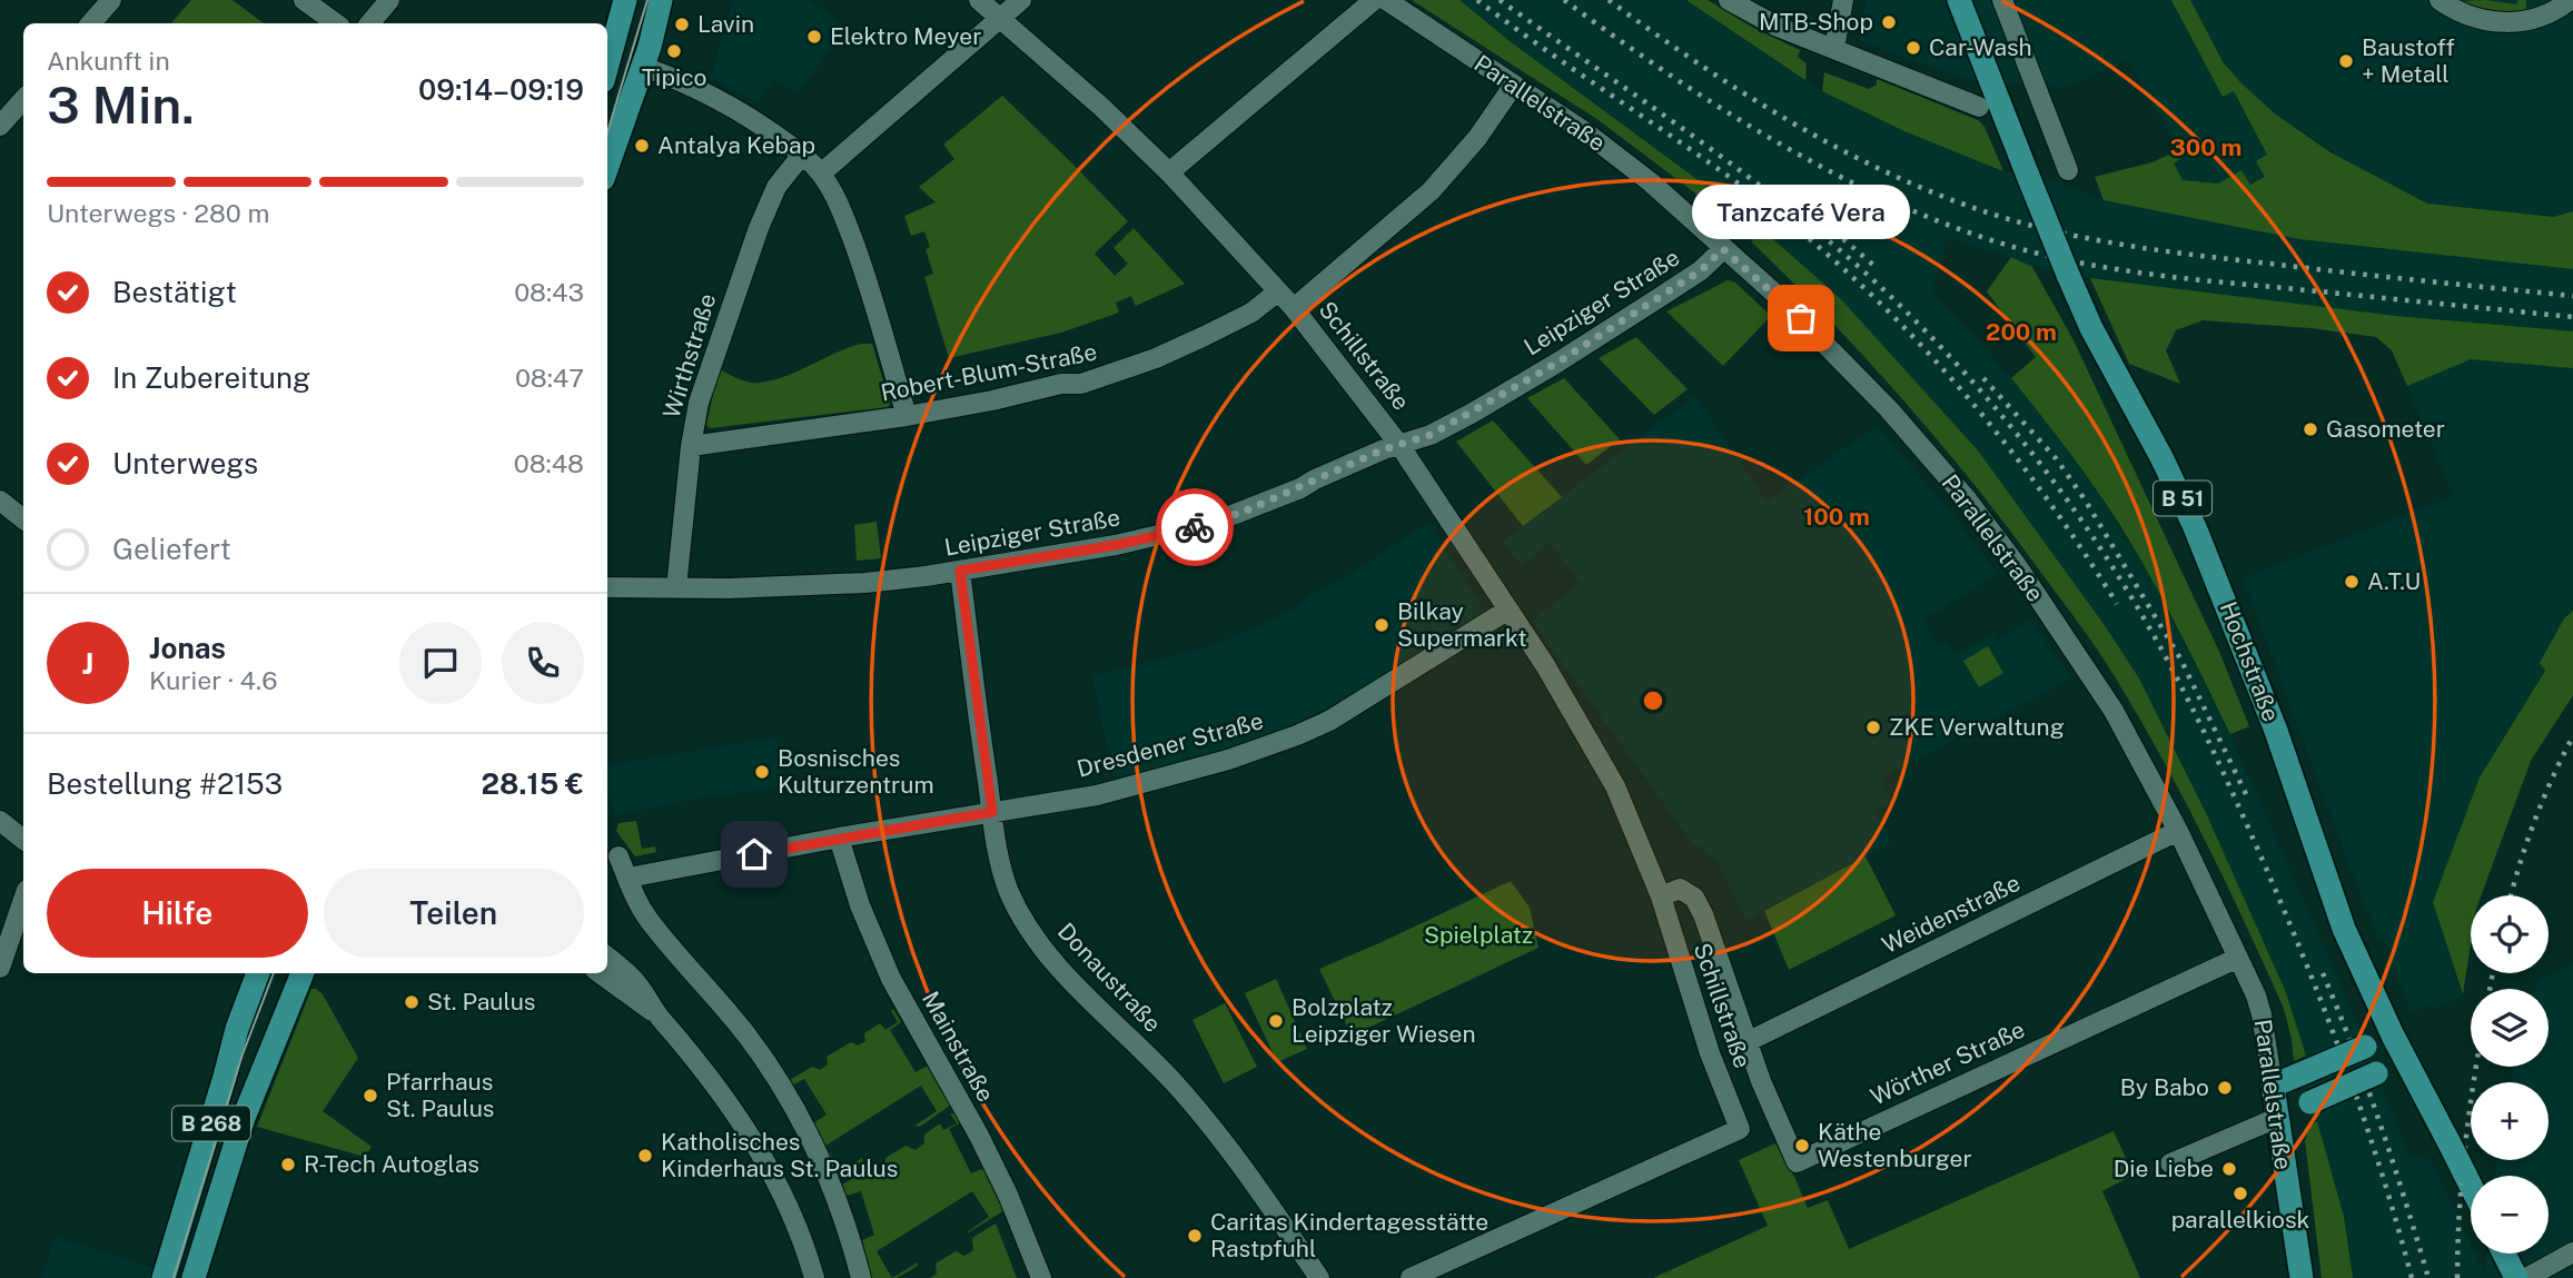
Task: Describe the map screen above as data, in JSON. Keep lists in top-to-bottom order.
{
  "streets": {
    "main road": [
      "Parallelstraße",
      "B 51",
      "Hochstraße",
      "B 268"
    ],
    "street": [
      "Leipziger Straße",
      "Wirthstraße",
      "Schillstraße",
      "Robert-Blum-Straße",
      "Dresdener Straße",
      "Weidenstraße",
      "Donaustraße",
      "Mainstraße",
      "Wörther Straße"
    ]
  },
  "crossings": [
    ["Parallelstraße", "Leipziger Straße"],
    ["Parallelstraße", "Weidenstraße"],
    ["Parallelstraße", "Wörther Straße"],
    ["Leipziger Straße", "Wirthstraße"],
    ["Leipziger Straße", "Schillstraße"],
    ["Leipziger Straße", "Donaustraße"],
    ["Wirthstraße", "Robert-Blum-Straße"],
    ["Schillstraße", "Robert-Blum-Straße"],
    ["Schillstraße", "Dresdener Straße"],
    ["Schillstraße", "Weidenstraße"],
    ["Schillstraße", "Wörther Straße"],
    ["Dresdener Straße", "Donaustraße"],
    ["Dresdener Straße", "Mainstraße"],
    ["Weidenstraße", "Wörther Straße"]
  ],
  "parks": ["Spielplatz"],
  "places": [
    "MTB-Shop",
    "Lavin",
    "Elektro Meyer",
    "Car-Wash",
    "Tipico",
    "Baustoff + Metall",
    "Antalya Kebap",
    "Tanzcafé Vera",
    "Gasometer",
    "A.T.U",
    "Bilkay Supermarkt",
    "ZKE Verwaltung",
    "Bosnisches Kulturzentrum",
    "St. Paulus",
    "Bolzplatz Leipziger Wiesen",
    "By Babo",
    "Pfarrhaus St. Paulus",
    "Käthe Westenburger",
    "Katholisches Kinderhaus St. Paulus",
    "R-Tech Autoglas",
    "Die Liebe",
    "parallelkiosk",
    "Caritas Kindertagesstätte Rastpfuhl"
  ],
  "page": {
    "heading": ["3 Min.", "Ankunft in", "09:14–09:19"],
    "panel": [
      "Jonas",
      "Kurier · 4.6",
      "Bestellung #2153",
      "28.15 €"
    ],
    "bar": "Unterwegs · 280 m",
    "bubble": "Tanzcafé Vera",
    "list": [
      ["Bestätigt", "08:43"],
      ["In Zubereitung", "08:47"],
      ["Unterwegs", "08:48"],
      "Geliefert"
    ],
    "round": "J",
    "buttons": ["Hilfe", "Teilen"],
    "map_buttons": ["+", "−"]
  },
  "rings": ["300 m", "200 m", "100 m"]
}
